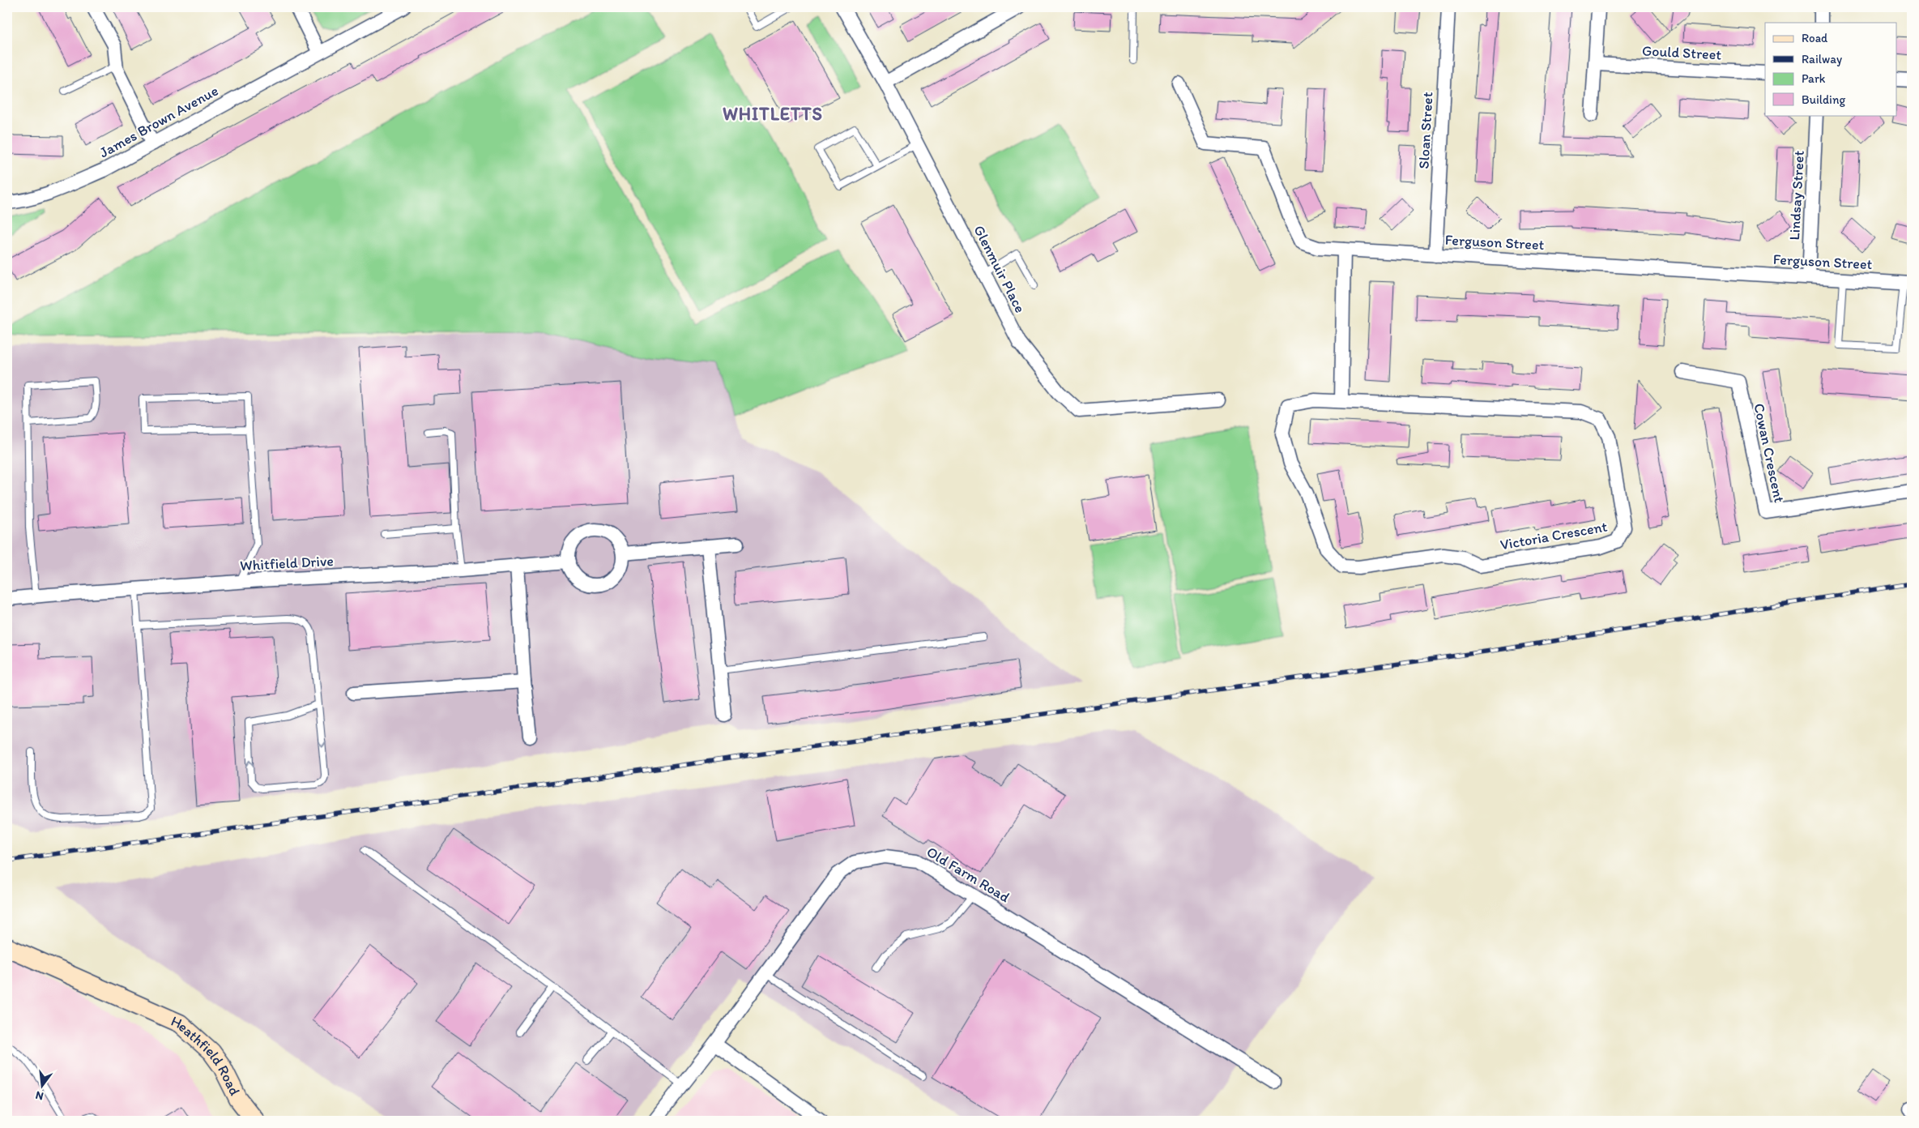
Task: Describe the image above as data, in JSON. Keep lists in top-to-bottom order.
{
  "streets": {
    "main road": ["Heathfield Road"],
    "street": [
      "Gould Street",
      "James Brown Avenue",
      "Sloan Street",
      "Lindsay Street",
      "Ferguson Street",
      "Glenmuir Place",
      "Cowan Crescent",
      "Victoria Crescent",
      "Whitfield Drive",
      "Old Farm Road"
    ]
  },
  "crossings": [
    ["Sloan Street", "Ferguson Street"],
    ["Lindsay Street", "Ferguson Street"]
  ],
  "districts": ["WHITLETTS"],
  "legend": [
    "Road",
    "Railway",
    "Park",
    "Building"
  ],
  "north": "bottom"
}
